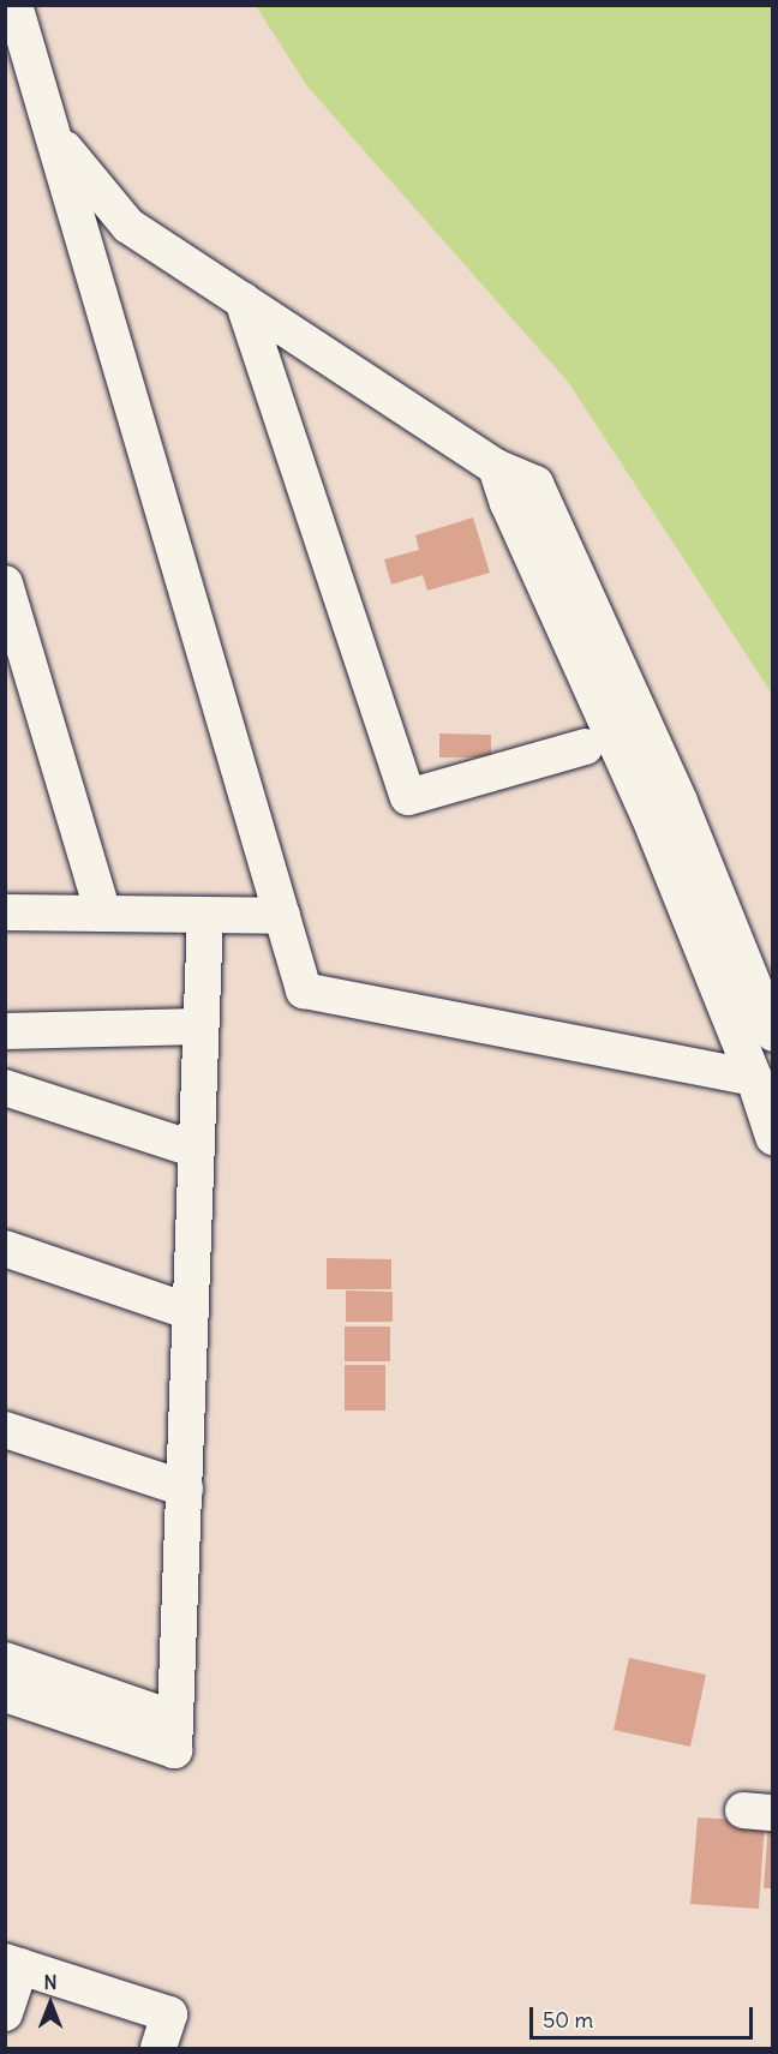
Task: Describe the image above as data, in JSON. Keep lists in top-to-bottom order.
{
  "scale_bar": "50 m",
  "north": "top"
}
